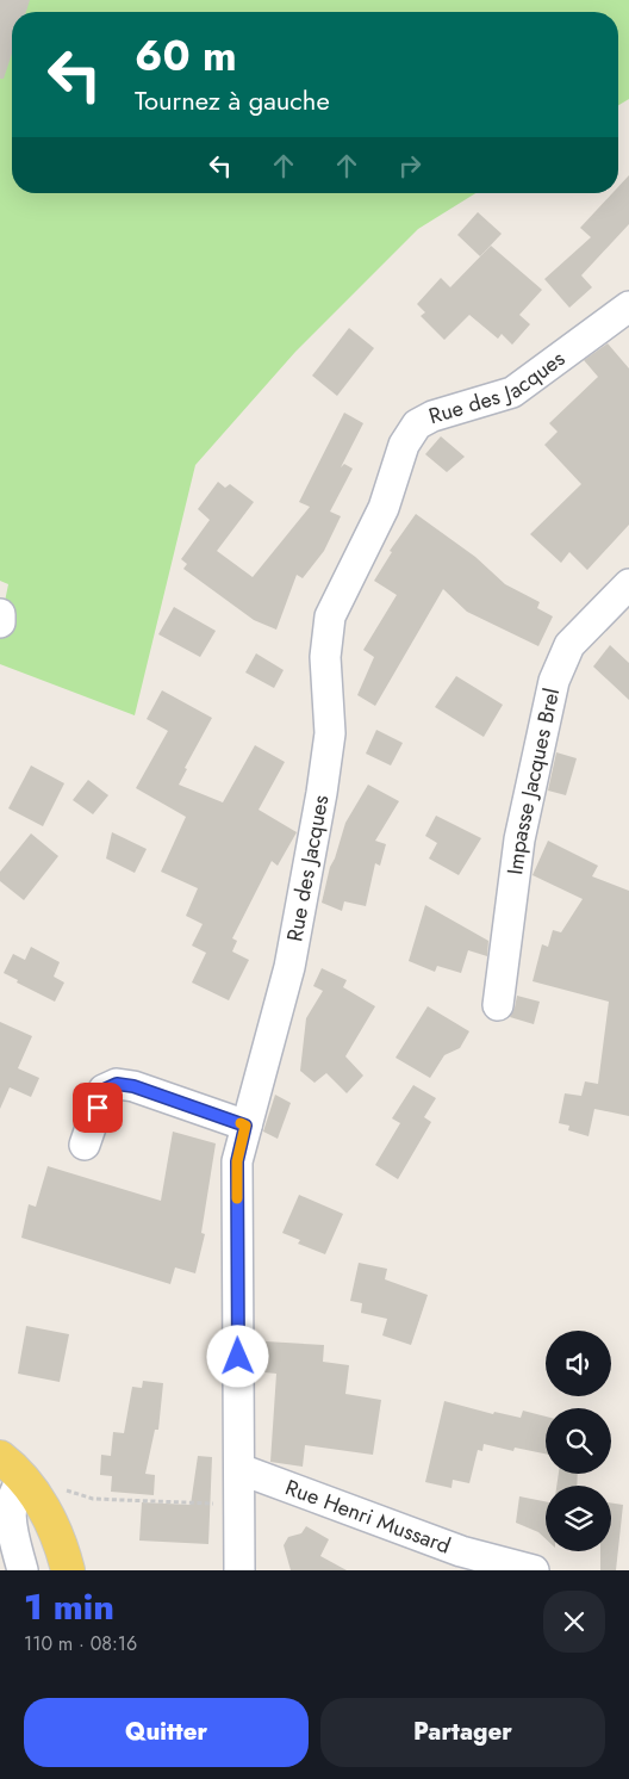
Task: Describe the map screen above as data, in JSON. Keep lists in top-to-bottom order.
{
  "streets": {
    "street": ["Rue des Jacques", "Impasse Jacques Brel", "Rue Henri Mussard"]
  },
  "crossings": [
    ["Rue des Jacques", "Rue Henri Mussard"]
  ],
  "page": {
    "turn": ["60 m", "Tournez à gauche"],
    "heading": ["1 min", "110 m · 08:16"],
    "buttons": ["Quitter", "Partager"]
  }
}
